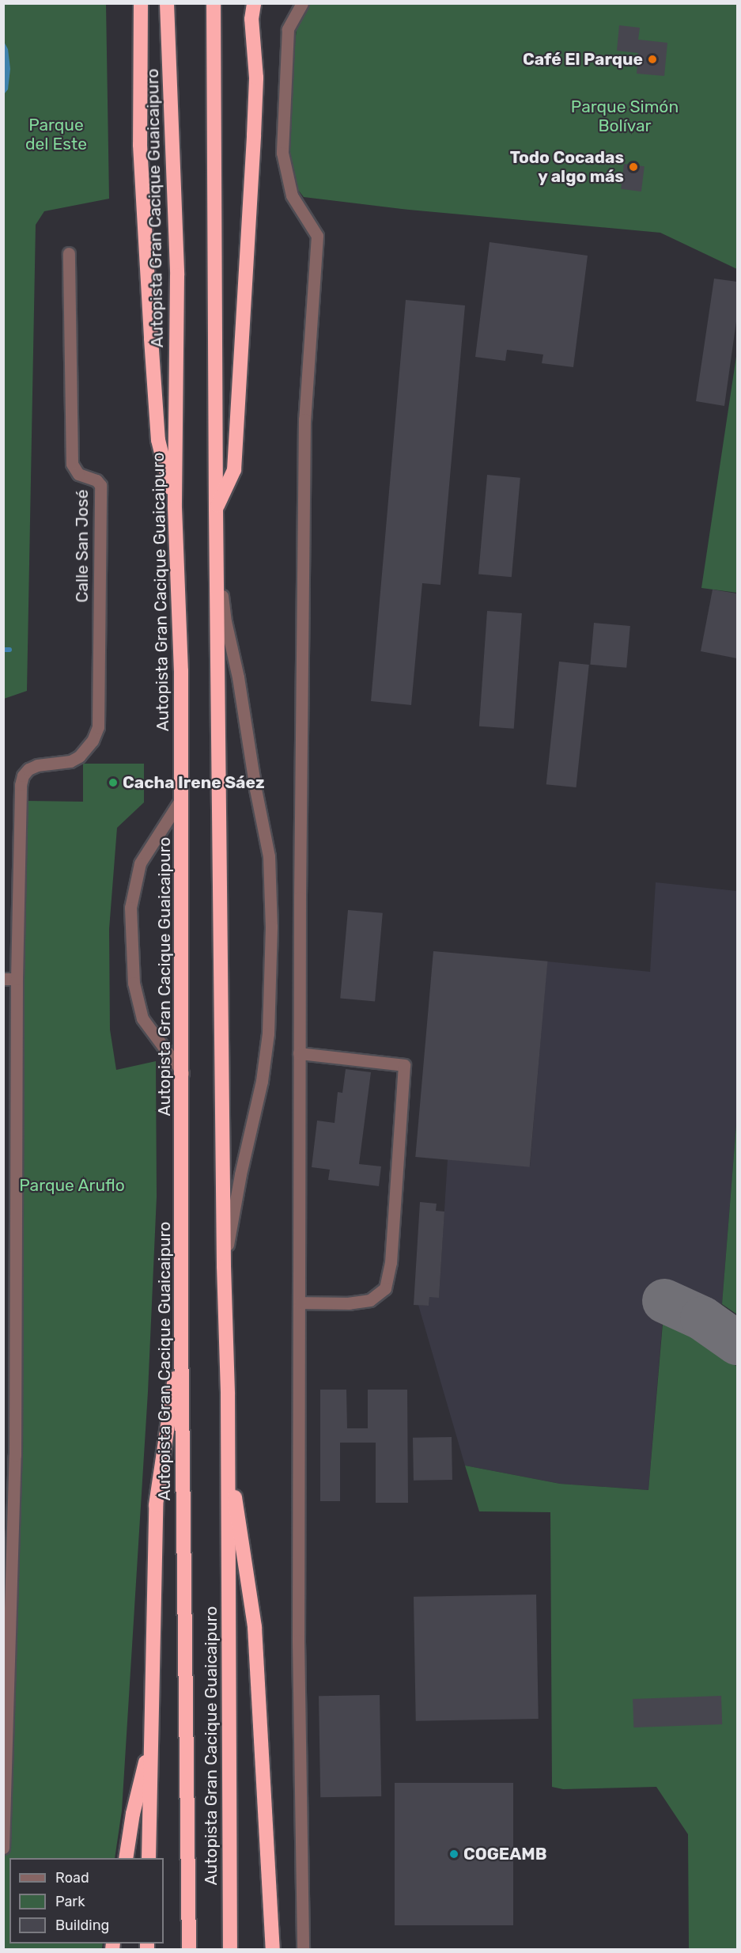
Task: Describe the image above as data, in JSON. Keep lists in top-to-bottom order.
{
  "streets": {
    "highway": ["Autopista Gran Cacique Guaicaipuro"],
    "street": ["Calle San José"]
  },
  "parks": ["Parque Simón Bolívar", "Parque del Este", "Parque Aruflo"],
  "places": [
    "Café El Parque",
    "Todo Cocadas y algo más",
    "Cacha Irene Sáez",
    "COGEAMB"
  ],
  "legend": ["Road", "Park", "Building"]
}
